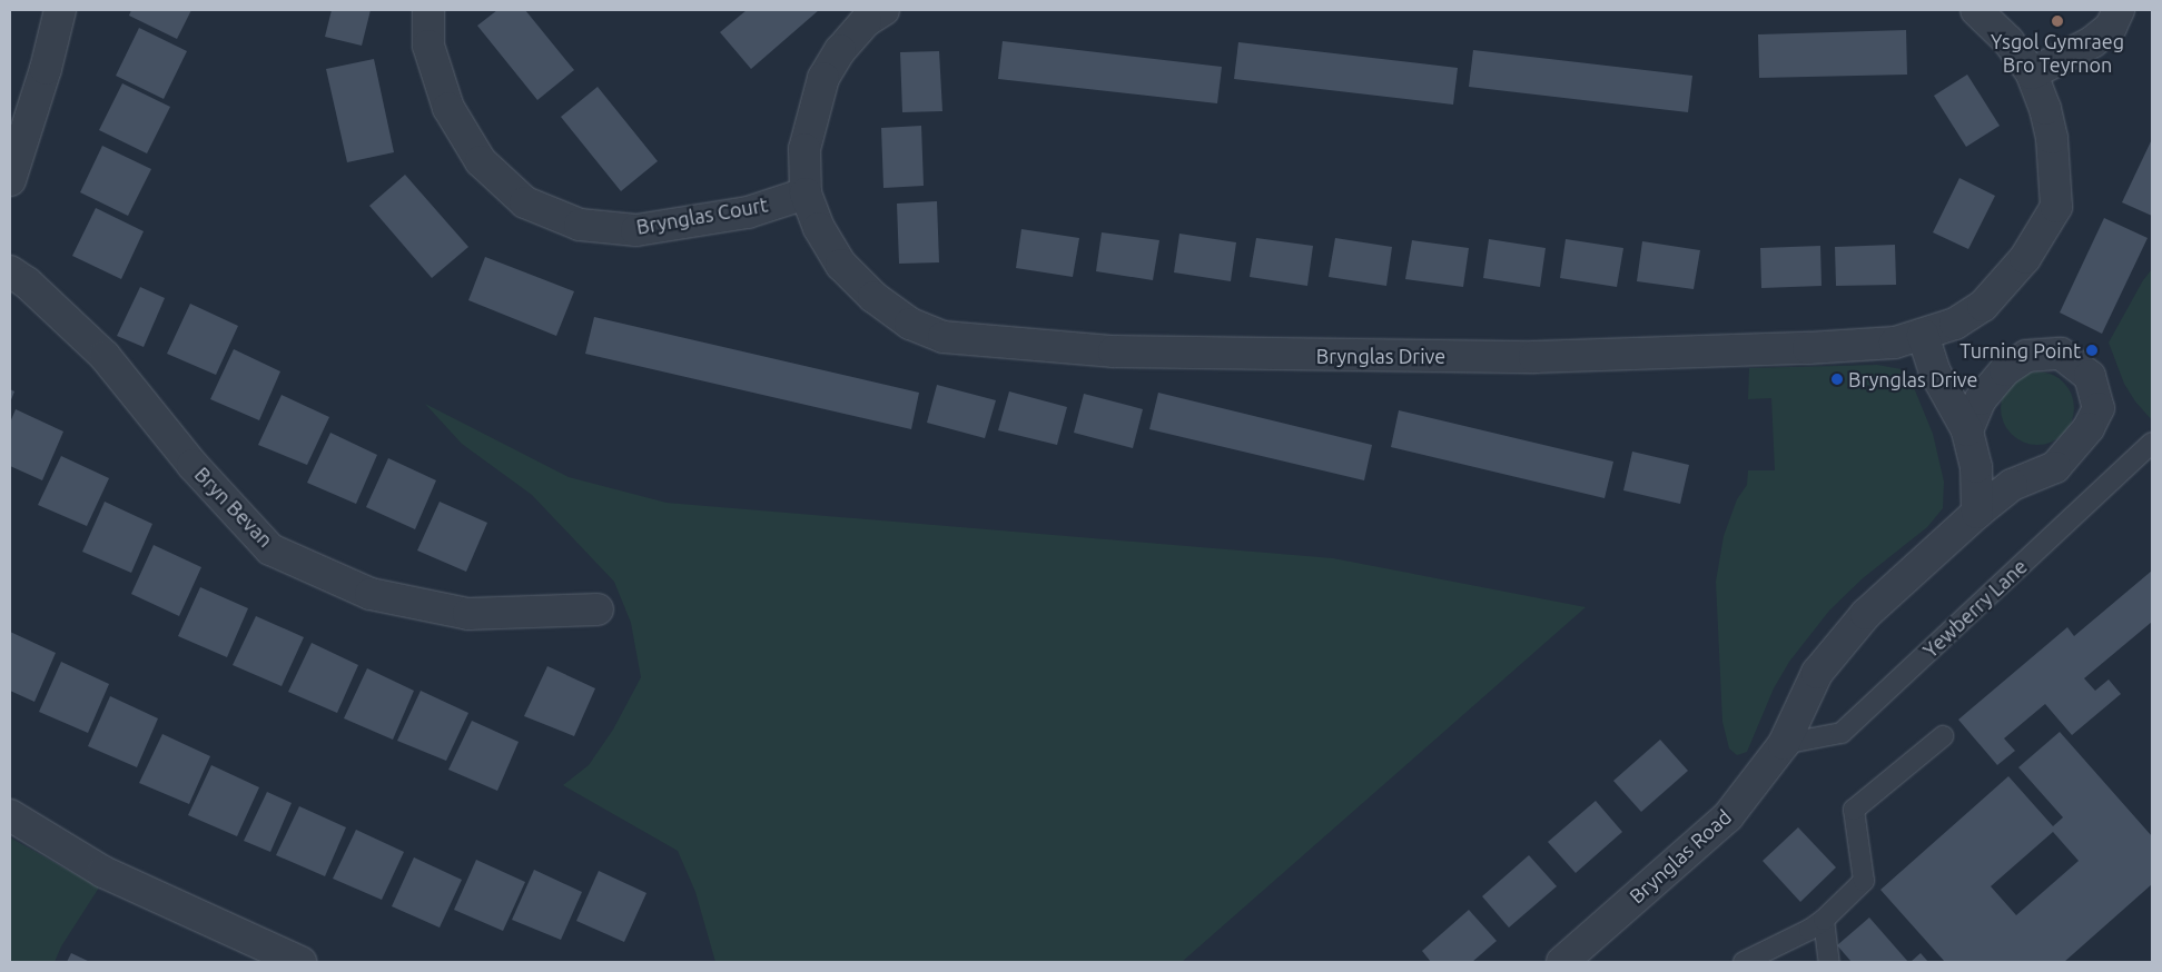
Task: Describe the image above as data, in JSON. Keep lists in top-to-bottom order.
{
  "streets": {
    "street": [
      "Brynglas Court",
      "Brynglas Drive",
      "Bryn Bevan",
      "Brynglas Road"
    ],
    "lane": ["Yewberry Lane"]
  },
  "crossings": [
    ["Brynglas Court", "Brynglas Drive"],
    ["Yewberry Lane", "Brynglas Road"]
  ],
  "places": ["Ysgol Gymraeg Bro Teyrnon", "Turning Point", "Brynglas Drive"]
}
